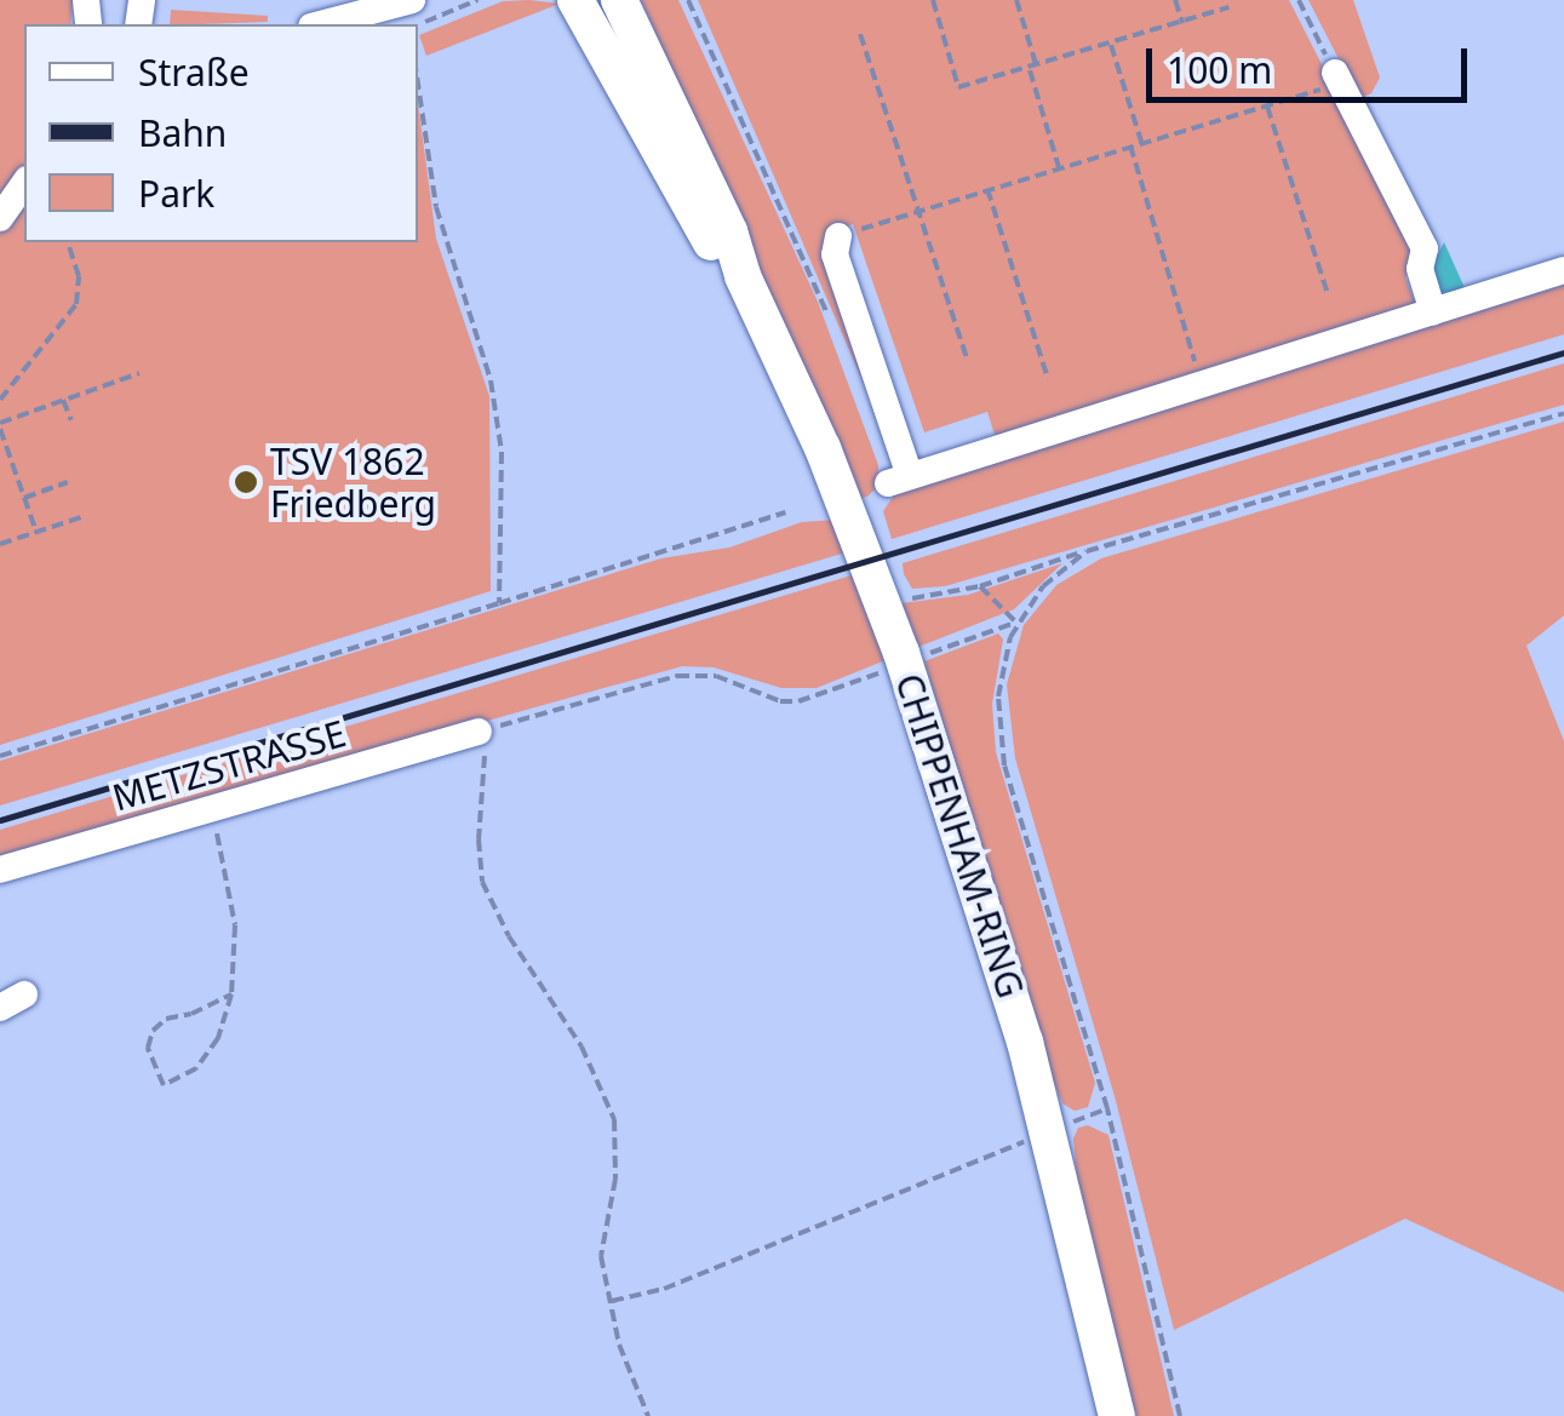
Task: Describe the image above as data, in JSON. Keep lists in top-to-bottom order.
{
  "streets": {
    "main road": ["CHIPPENHAM-RING"],
    "street": ["METZSTRASSE"]
  },
  "places": ["TSV 1862 Friedberg"],
  "legend": ["Straße", "Bahn", "Park"],
  "scale_bar": "100 m"
}
